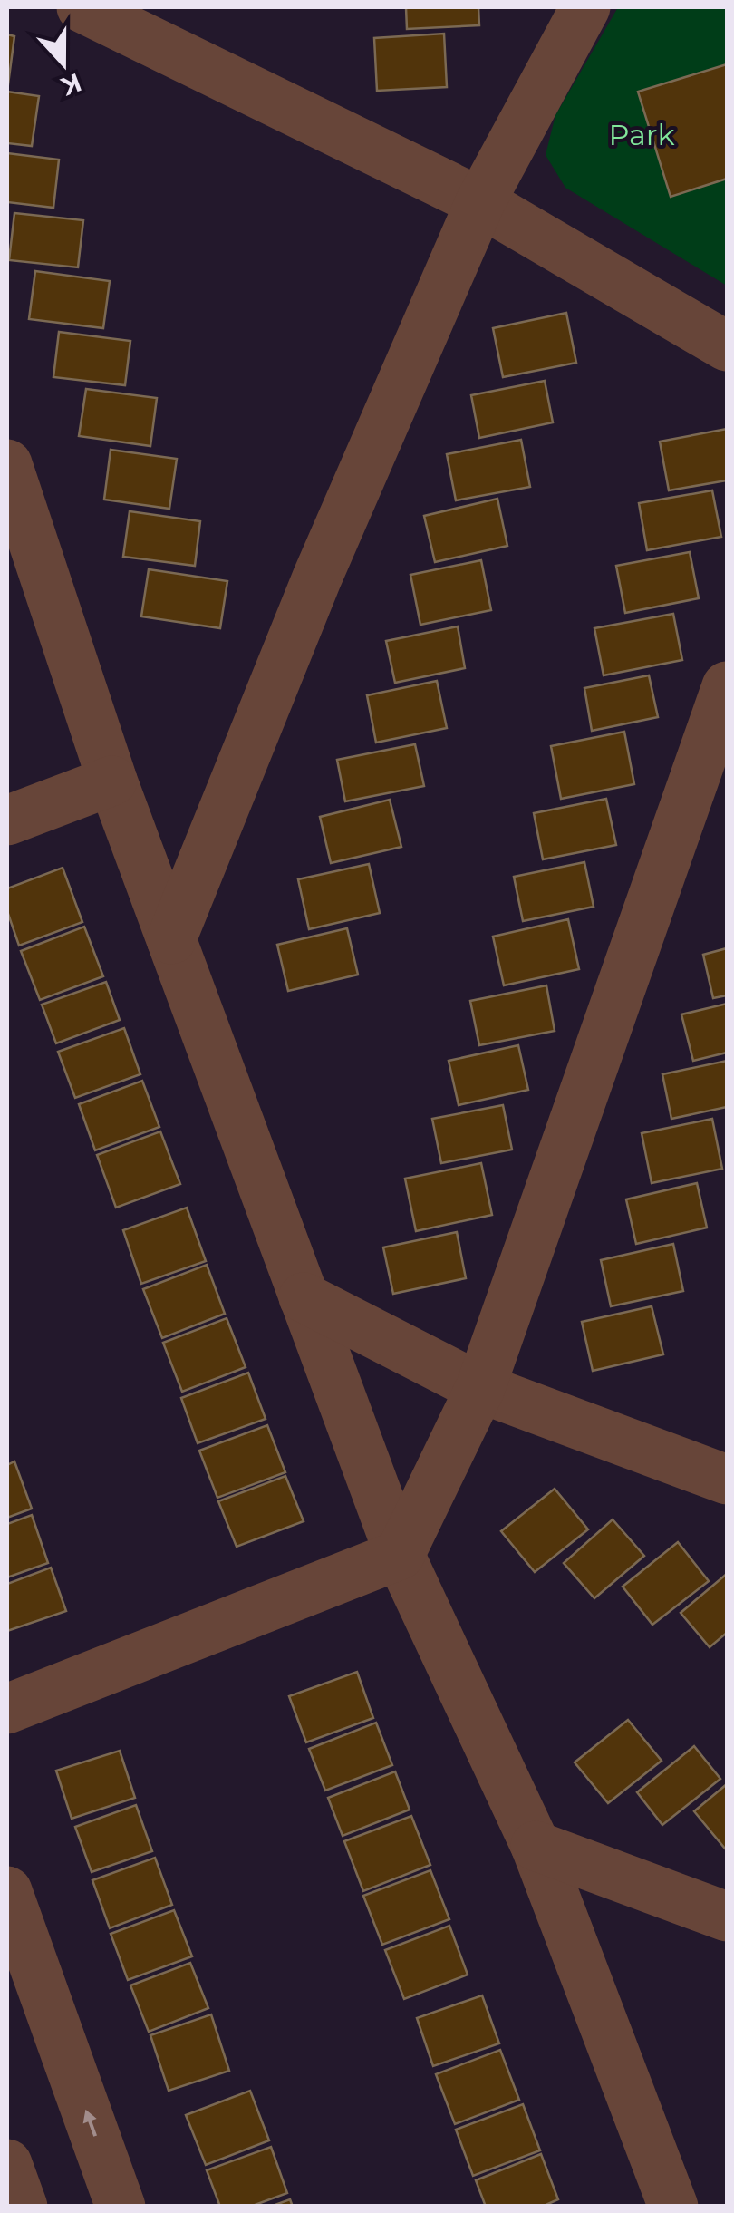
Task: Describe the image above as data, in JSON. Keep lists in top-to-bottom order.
{
  "parks": ["Park"],
  "north": "bottom"
}
